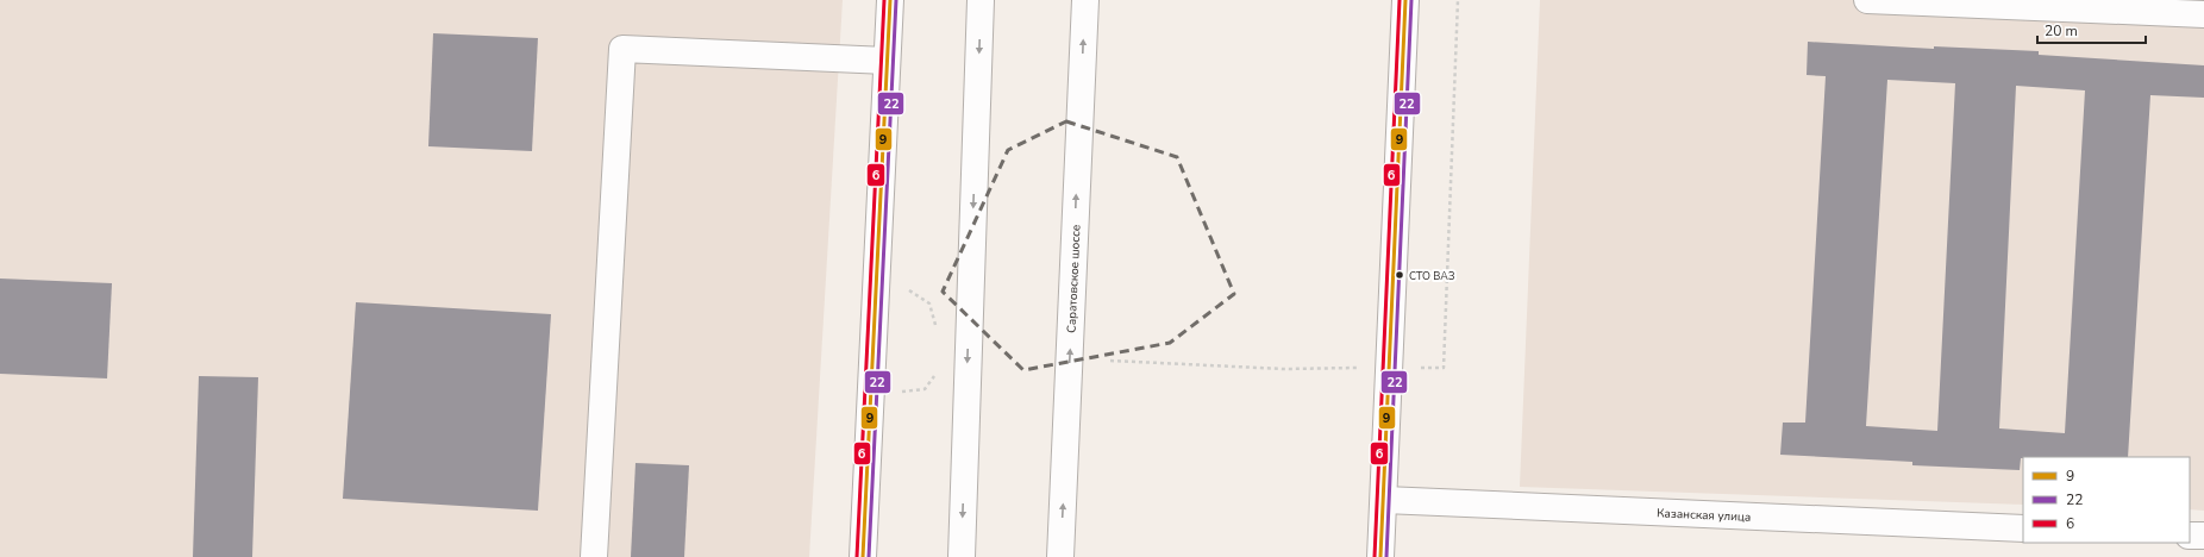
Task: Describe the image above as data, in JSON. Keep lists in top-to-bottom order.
{
  "streets": {
    "main road": ["Саратовское шоссе", "Казанская улица"]
  },
  "places": ["СТО ВАЗ"],
  "lines": ["transit line 9", "transit line 22", "transit line 6"],
  "legend": ["9", "22", "6"],
  "scale_bar": "20 m"
}
